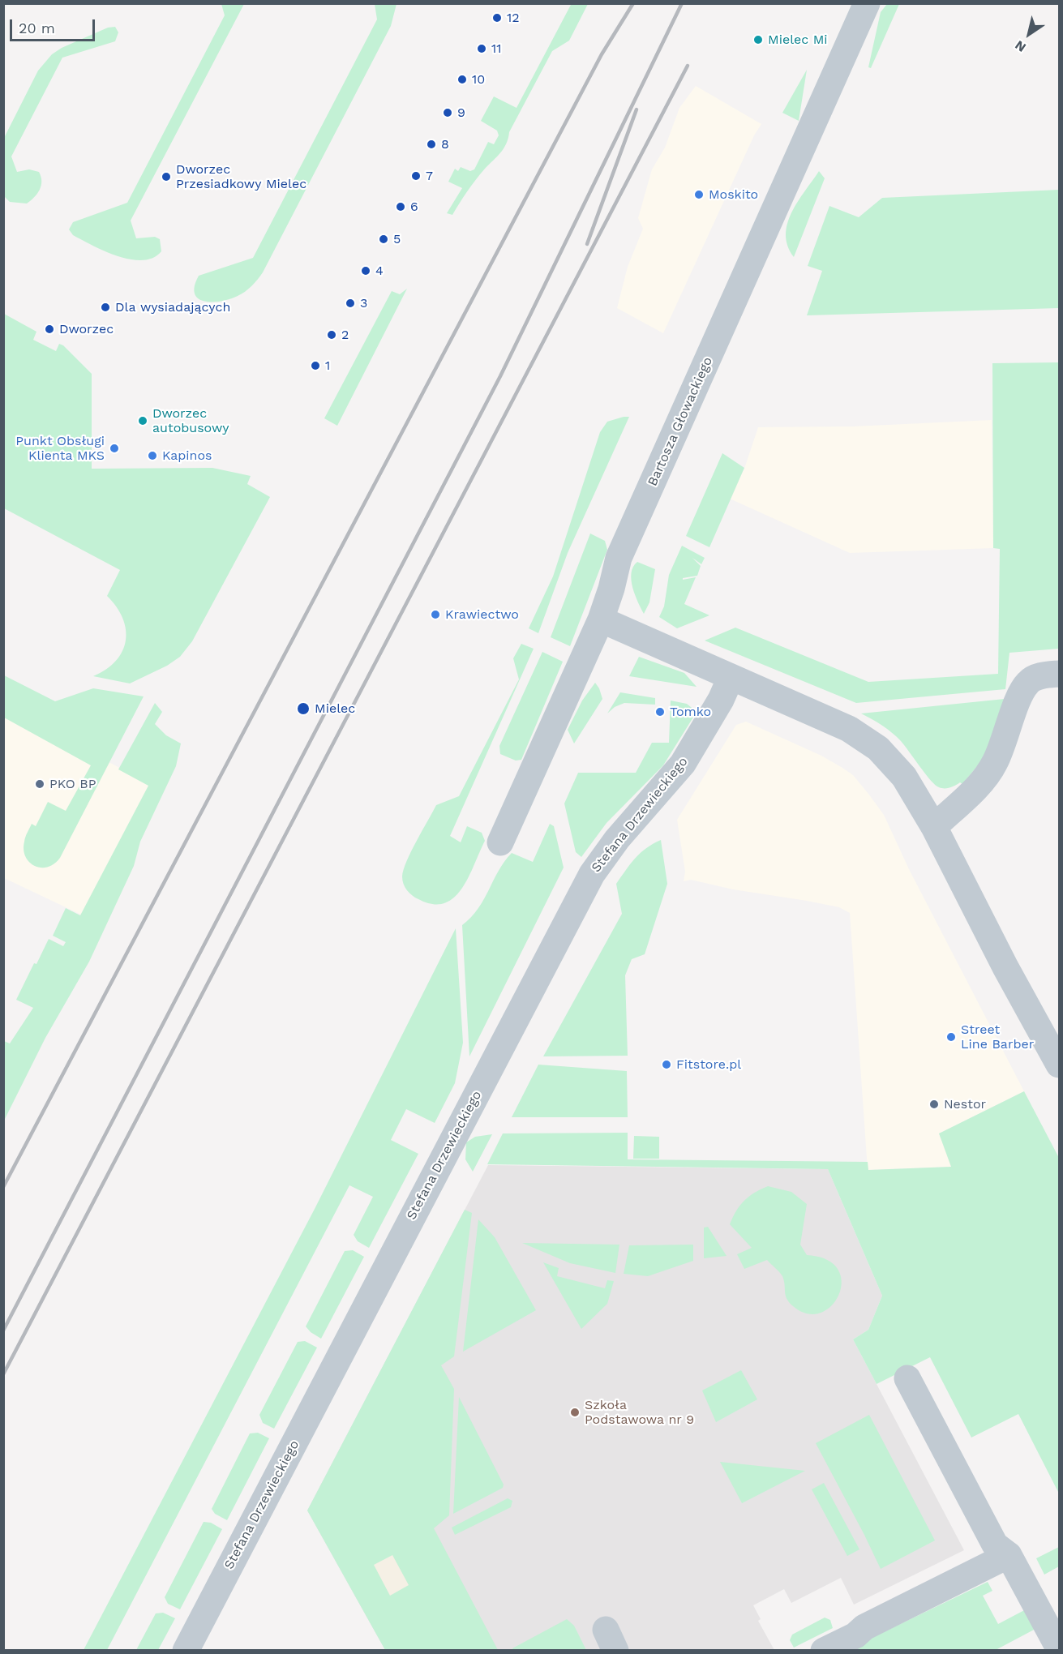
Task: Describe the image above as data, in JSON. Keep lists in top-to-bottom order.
{
  "streets": {
    "street": ["Bartosza Głowackiego", "Stefana Drzewieckiego"]
  },
  "places": [
    "12",
    "Mielec Mi",
    "11",
    "10",
    "9",
    "8",
    "7",
    "Dworzec Przesiadkowy Mielec",
    "Moskito",
    "6",
    "5",
    "4",
    "3",
    "Dla wysiadających",
    "Dworzec",
    "2",
    "1",
    "Dworzec autobusowy",
    "Punkt Obsługi Klienta MKS",
    "Kapinos",
    "Krawiectwo",
    "Mielec",
    "Tomko",
    "PKO BP",
    "Street Line Barber",
    "Fitstore.pl",
    "Nestor",
    "Szkoła Podstawowa nr 9"
  ],
  "scale_bar": "20 m",
  "north": "bottom left"
}
